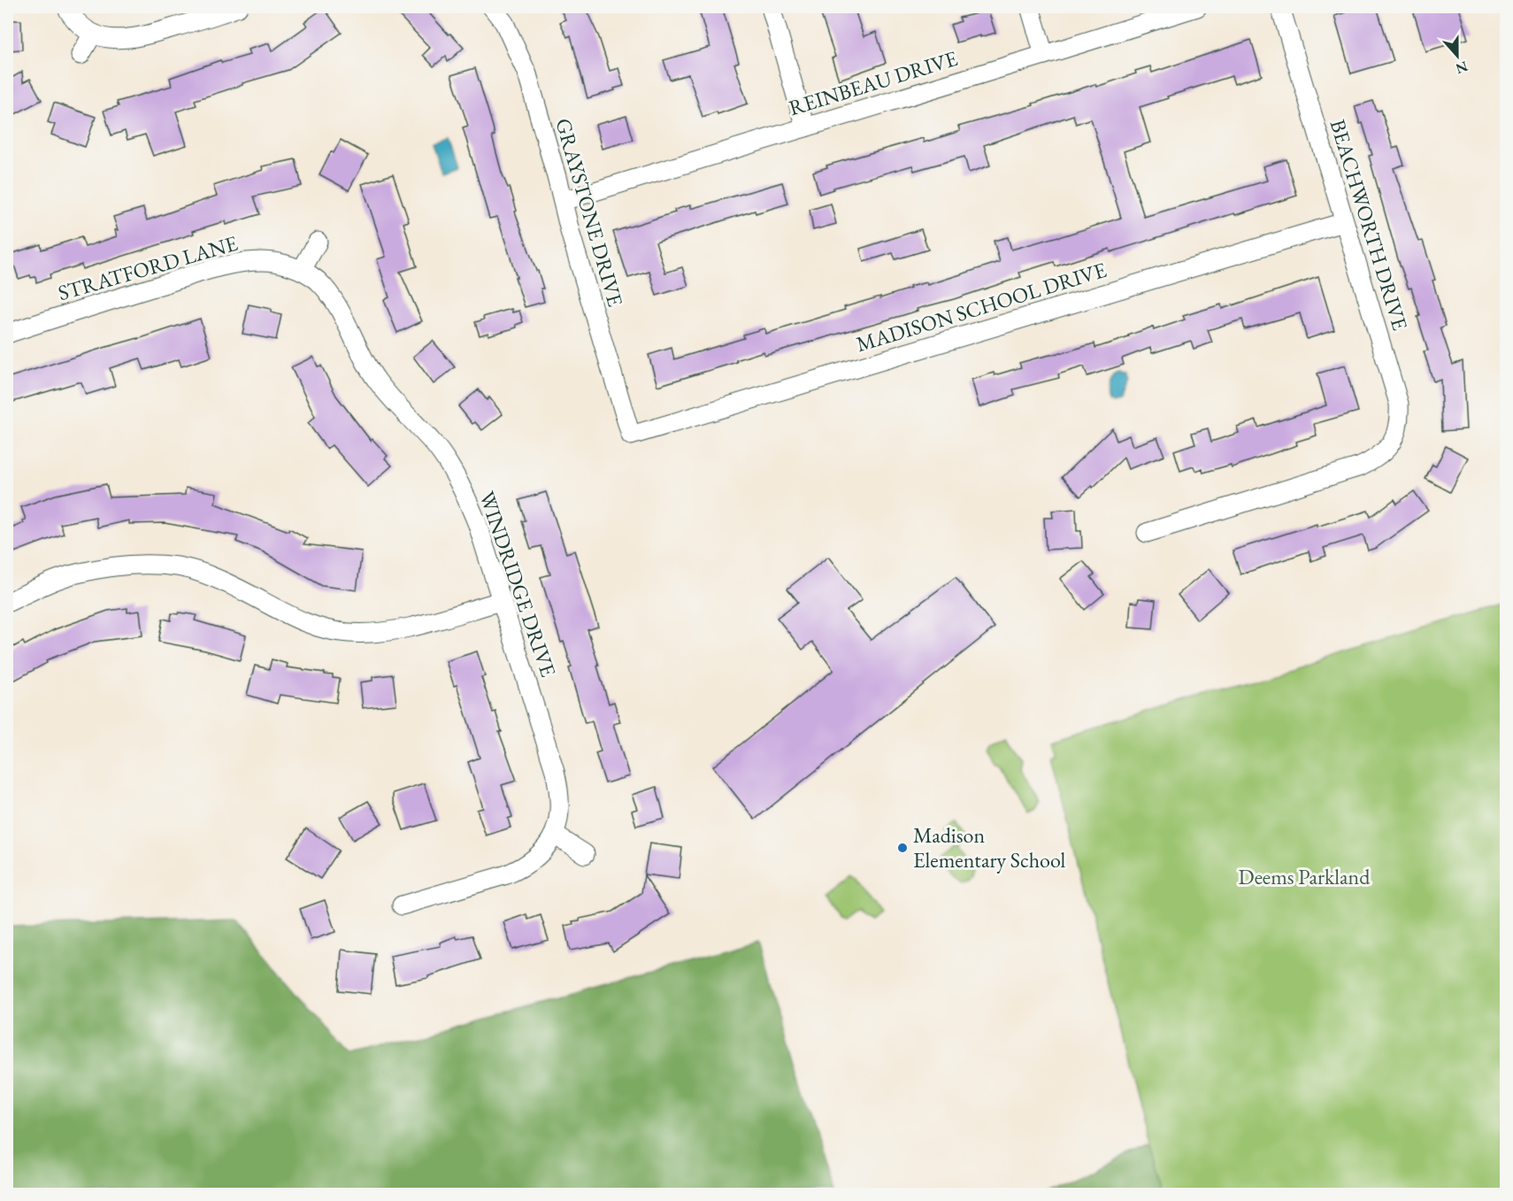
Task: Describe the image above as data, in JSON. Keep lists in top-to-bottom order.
{
  "streets": {
    "street": [
      "REINBEAU DRIVE",
      "GRAYSTONE DRIVE",
      "BEACHWORTH DRIVE",
      "STRATFORD LANE",
      "MADISON SCHOOL DRIVE",
      "WINDRIDGE DRIVE"
    ]
  },
  "crossings": [
    ["REINBEAU DRIVE", "GRAYSTONE DRIVE"],
    ["GRAYSTONE DRIVE", "MADISON SCHOOL DRIVE"],
    ["BEACHWORTH DRIVE", "MADISON SCHOOL DRIVE"],
    ["STRATFORD LANE", "WINDRIDGE DRIVE"]
  ],
  "parks": ["Deems Parkland"],
  "places": ["Madison Elementary School"],
  "north": "bottom"
}
